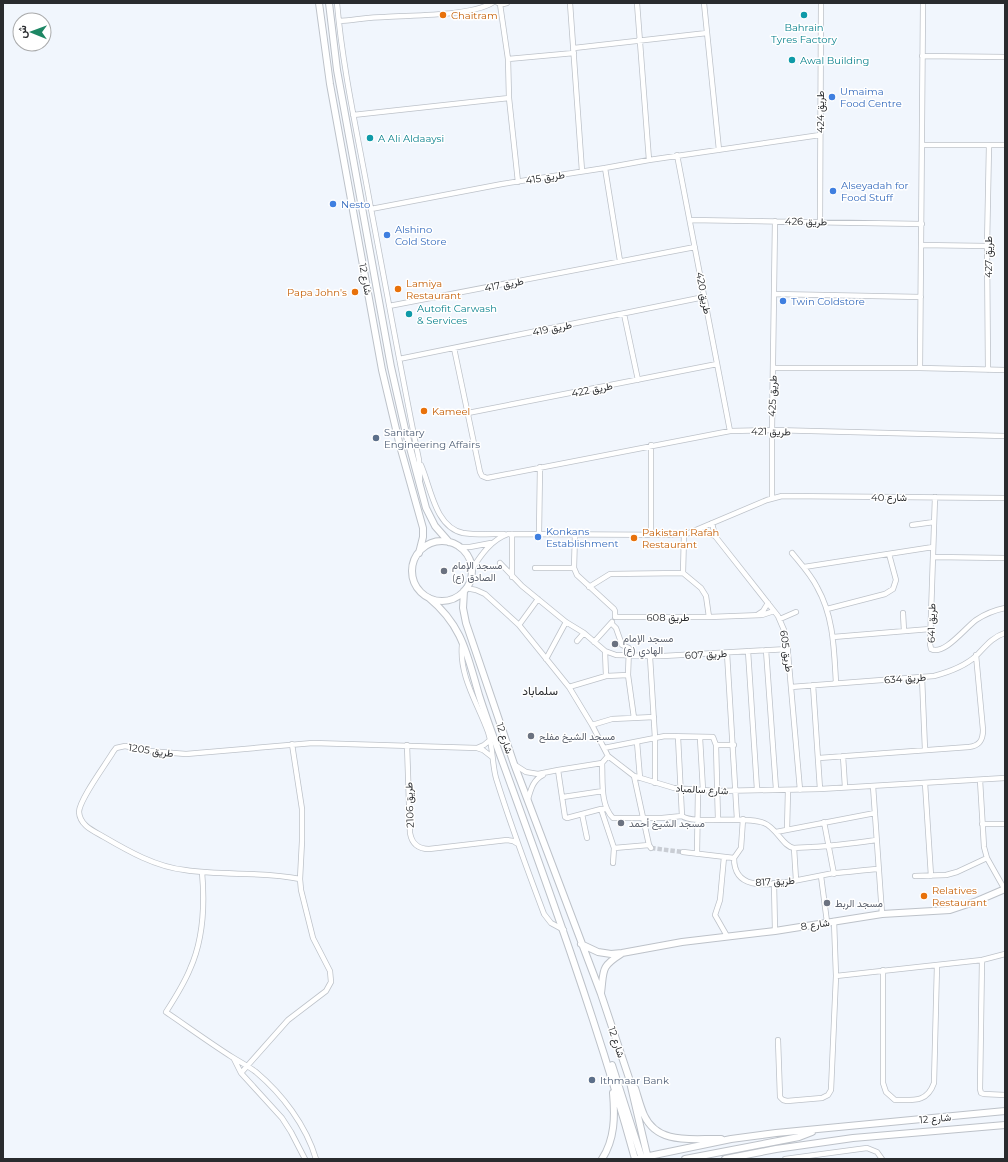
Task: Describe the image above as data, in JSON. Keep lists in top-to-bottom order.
{
  "streets": {
    "street": [
      "طريق 424",
      "طريق 415",
      "طريق 426",
      "طريق 427",
      "شارع 12",
      "طريق 417",
      "طريق 420",
      "طريق 419",
      "طريق 422",
      "طريق 425",
      "طريق 421",
      "شارع 40",
      "طريق 608",
      "طريق 641",
      "طريق 605",
      "طريق 607",
      "طريق 634",
      "طريق 1205",
      "شارع سالمباد",
      "طريق 2106",
      "طريق 817",
      "شارع 8"
    ]
  },
  "crossings": [
    ["طريق 424", "طريق 415"],
    ["طريق 424", "طريق 426"],
    ["طريق 415", "طريق 420"],
    ["طريق 426", "طريق 420"],
    ["طريق 426", "طريق 425"],
    ["شارع 12", "شارع سالمباد"],
    ["شارع 12", "شارع 8"],
    ["طريق 417", "طريق 420"],
    ["طريق 420", "طريق 419"],
    ["طريق 420", "طريق 422"],
    ["طريق 420", "طريق 421"],
    ["طريق 422", "طريق 421"],
    ["طريق 425", "طريق 421"],
    ["طريق 425", "شارع 40"],
    ["شارع 40", "طريق 641"],
    ["شارع 40", "طريق 605"],
    ["طريق 608", "طريق 605"],
    ["طريق 605", "طريق 607"],
    ["طريق 605", "طريق 634"],
    ["طريق 605", "شارع سالمباد"],
    ["طريق 1205", "طريق 2106"]
  ],
  "districts": ["سلماباد"],
  "places": [
    "Chaitram",
    "Bahrain Tyres Factory",
    "Awal Building",
    "Umaima Food Centre",
    "A Ali Aldaaysi",
    "Alseyadah for Food Stuff",
    "Nesto",
    "Alshino Cold Store",
    "Lamiya Restaurant",
    "Papa John's",
    "Twin Coldstore",
    "Autofit Carwash & Services",
    "Kameel",
    "Sanitary Engineering Affairs",
    "Konkans Establishment",
    "Pakistani Rafah Restaurant",
    "مسجد الإمام الصادق (ع)",
    "مسجد الإمام الهادي (ع)",
    "مسجد الشيخ مفلح",
    "مسجد الشيخ أحمد",
    "Relatives Restaurant",
    "مسجد الربط",
    "Ithmaar Bank"
  ],
  "north": "left"
}
